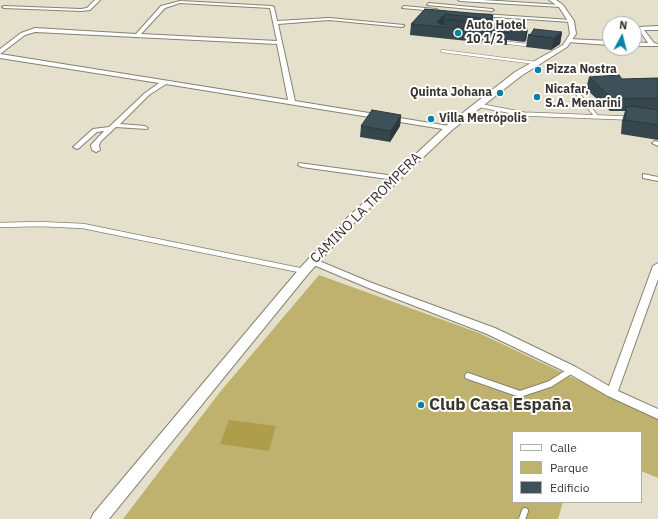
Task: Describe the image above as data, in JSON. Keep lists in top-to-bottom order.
{
  "streets": {
    "street": ["CAMINO LA TROMPERA"]
  },
  "places": [
    "Auto Hotel 10 1/2",
    "Pizza Nostra",
    "Quinta Johana",
    "Nicafar, S.A. Menarini",
    "Villa Metrópolis",
    "Club Casa España"
  ],
  "legend": ["Calle", "Parque", "Edificio"],
  "north": "top"
}
